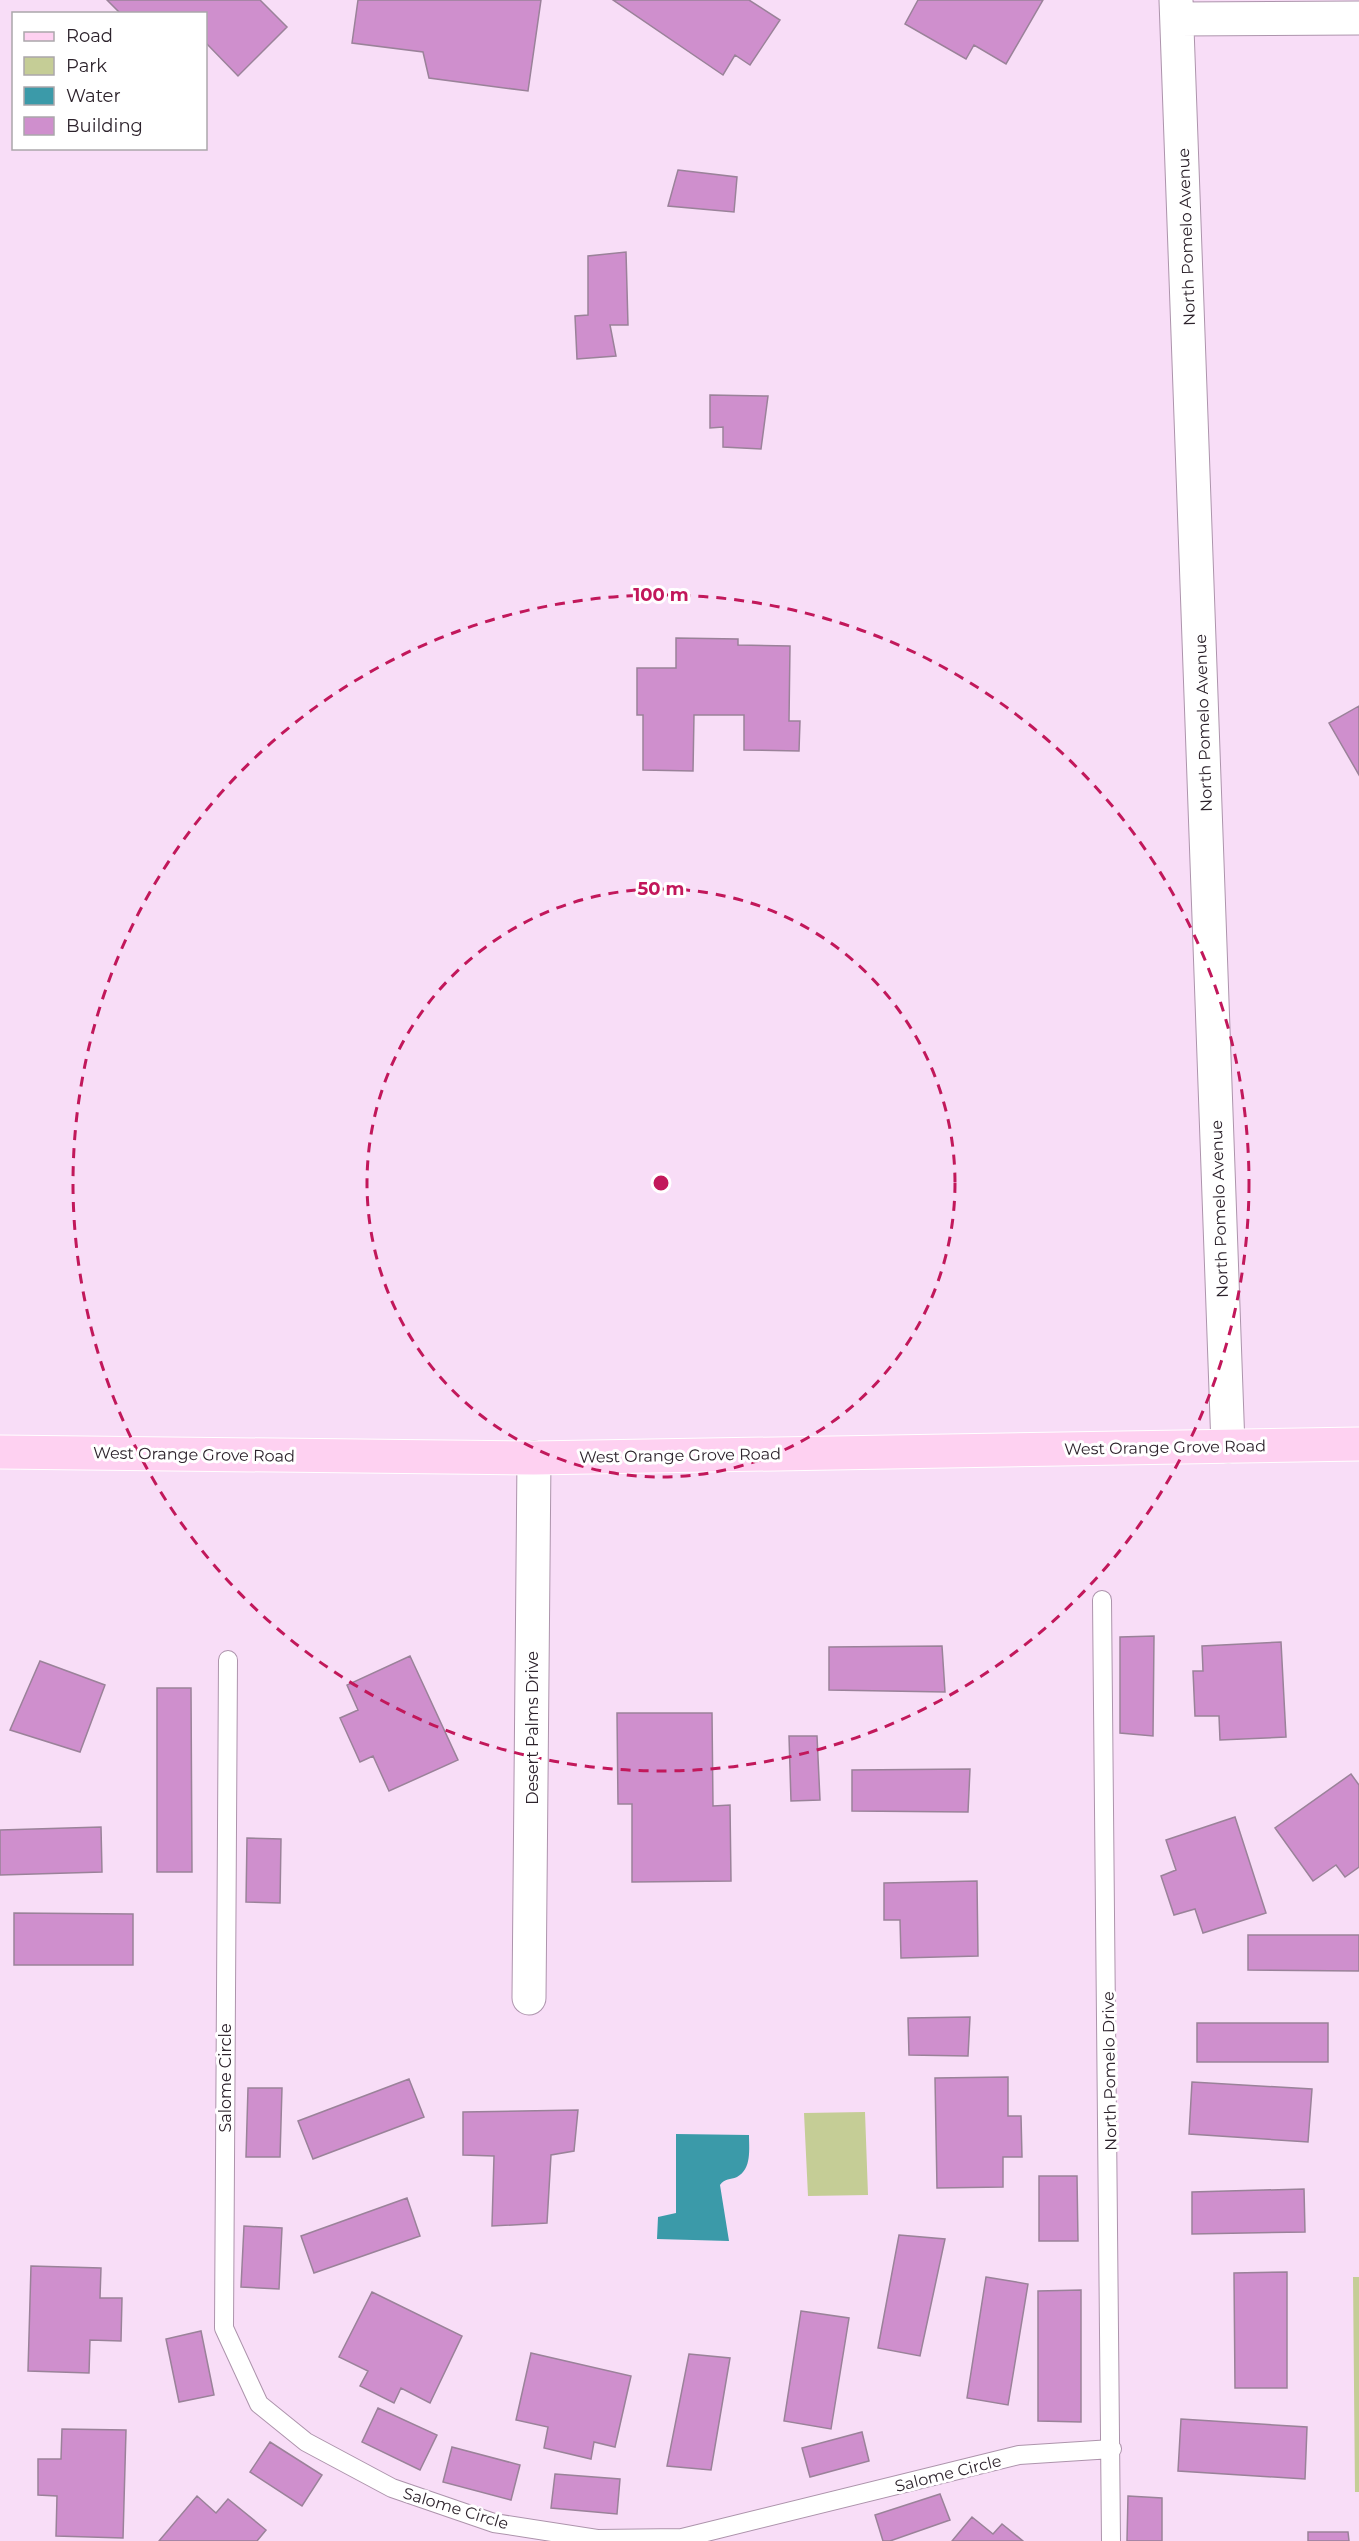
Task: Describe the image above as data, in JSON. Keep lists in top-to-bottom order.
{
  "streets": {
    "main road": ["West Orange Grove Road"],
    "street": ["North Pomelo Avenue", "Desert Palms Drive"],
    "lane": ["North Pomelo Drive", "Salome Circle"]
  },
  "crossings": [
    ["North Pomelo Avenue", "West Orange Grove Road"],
    ["West Orange Grove Road", "Desert Palms Drive"],
    ["North Pomelo Drive", "Salome Circle"]
  ],
  "legend": [
    "Road",
    "Park",
    "Water",
    "Building"
  ],
  "rings": ["100 m", "50 m"]
}
